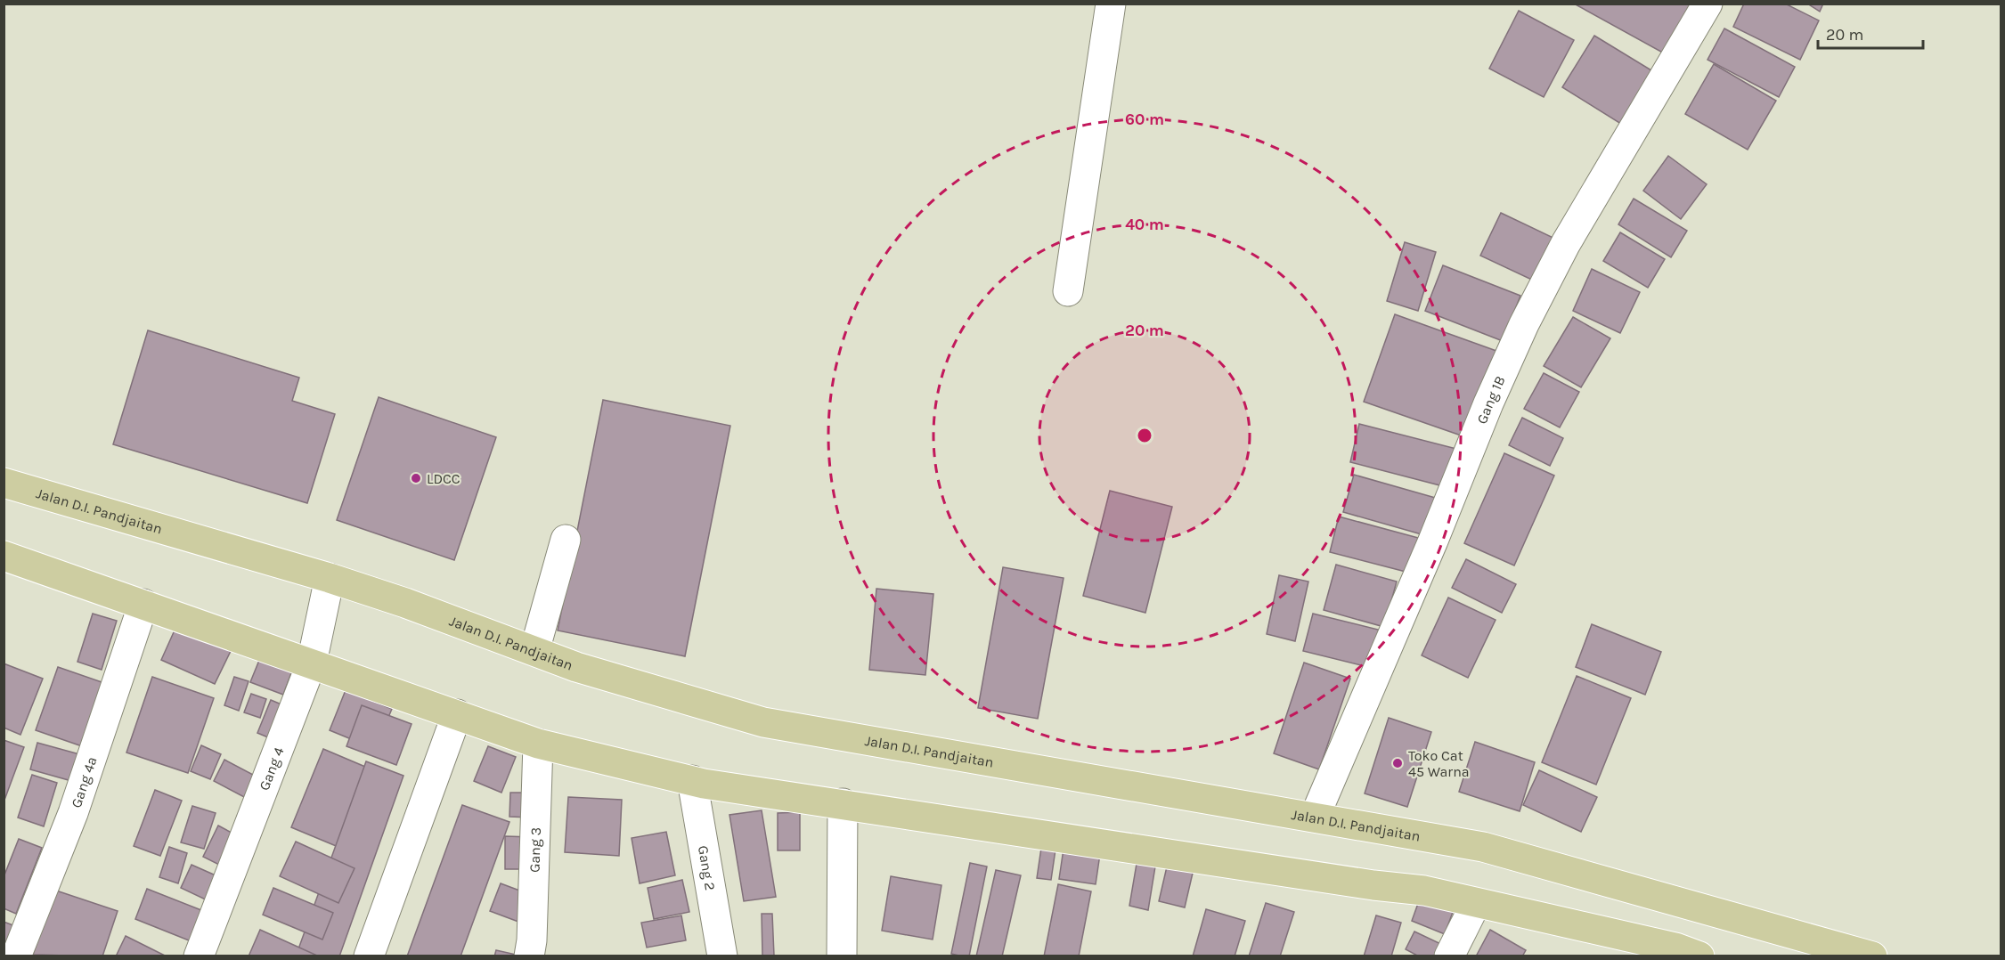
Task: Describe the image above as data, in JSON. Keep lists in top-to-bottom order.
{
  "streets": {
    "main road": ["Jalan D.I. Pandjaitan"],
    "street": [
      "Gang 1B",
      "Gang 4",
      "Gang 4a",
      "Gang 3",
      "Gang 2"
    ]
  },
  "crossings": [
    ["Gang 1B", "Jalan D.I. Pandjaitan"],
    ["Jalan D.I. Pandjaitan", "Gang 4"]
  ],
  "places": ["LDCC", "Toko Cat 45 Warna"],
  "scale_bar": "20 m",
  "rings": ["60 m", "40 m", "20 m"]
}
